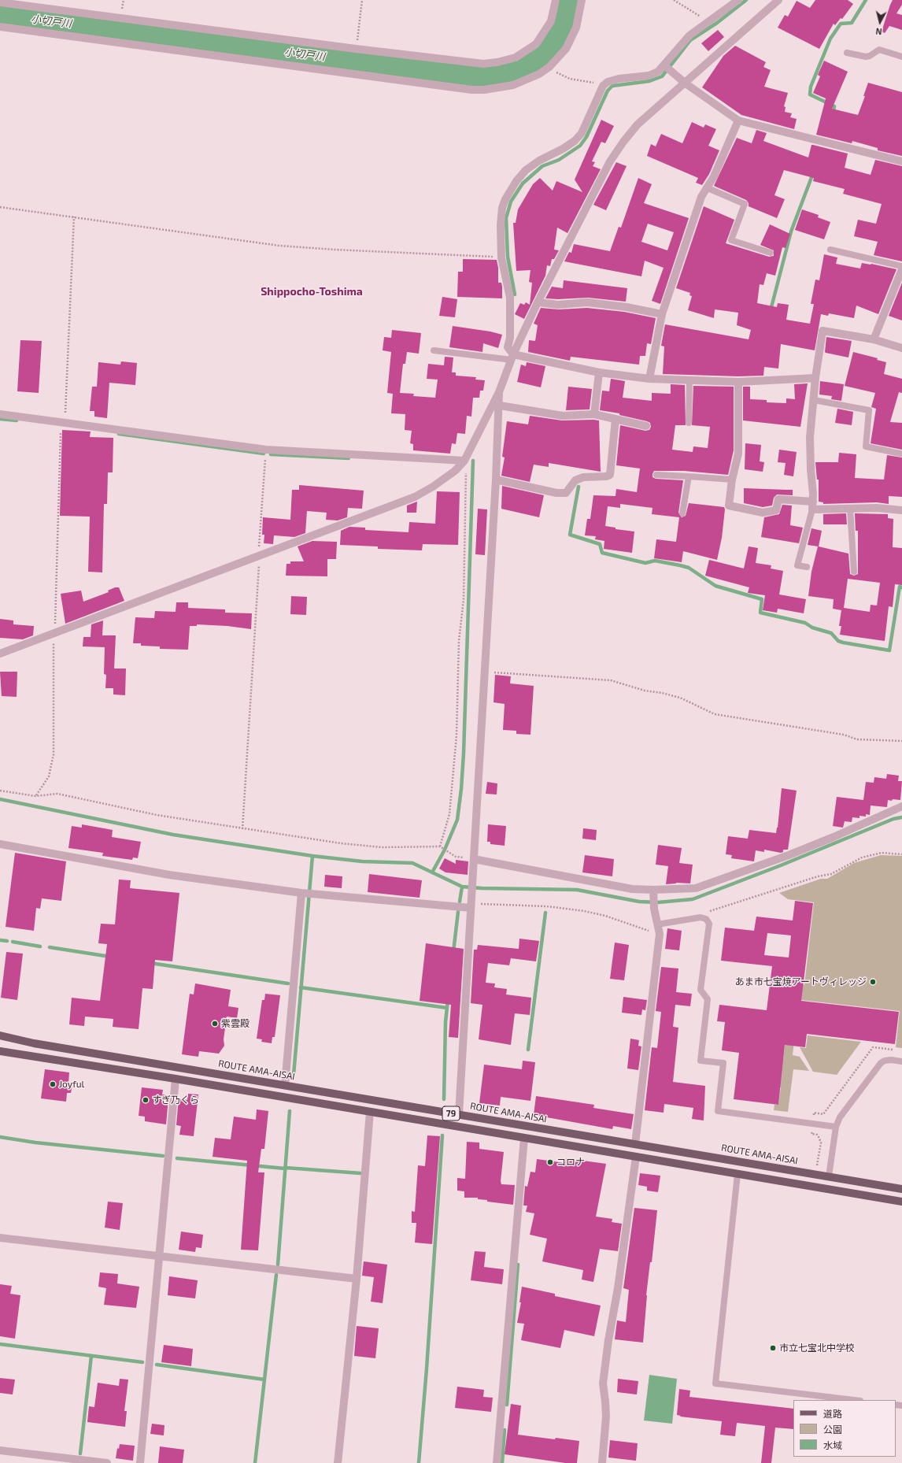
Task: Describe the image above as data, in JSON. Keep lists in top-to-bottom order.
{
  "streets": {
    "main road": ["ROUTE AMA-AISAI", "79"]
  },
  "districts": ["Shippocho-Toshima"],
  "water": ["小切戸川"],
  "places": [
    "あま市七宝焼アートヴィレッジ",
    "紫雲殿",
    "Joyful",
    "すぎ乃くら",
    "コロナ",
    "市立七宝北中学校"
  ],
  "legend": ["道路", "公園", "水域"],
  "north": "bottom"
}
